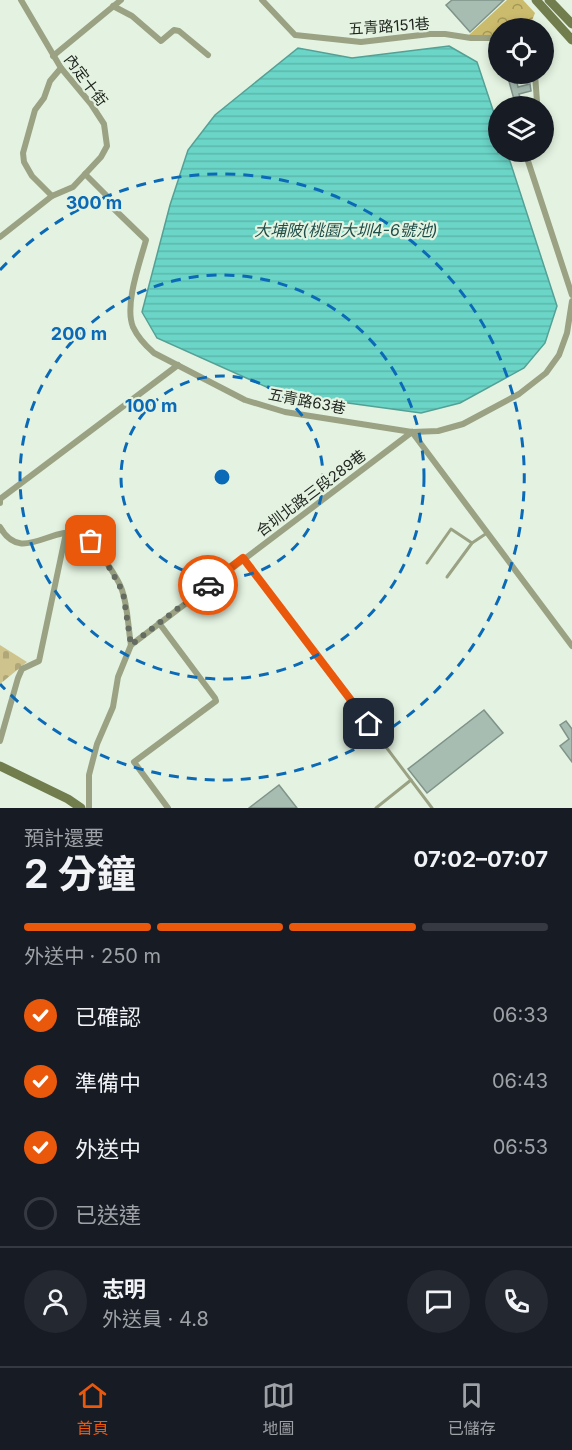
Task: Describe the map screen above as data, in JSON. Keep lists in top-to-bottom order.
{
  "streets": {
    "street": [
      "五青路151巷",
      "內定十街",
      "五青路63巷",
      "合圳北路三段289巷"
    ]
  },
  "crossings": [
    ["內定十街", "五青路63巷"],
    ["五青路63巷", "合圳北路三段289巷"]
  ],
  "water": ["大埔陂(桃園大圳4-6號池)"],
  "page": {
    "heading": ["2 分鐘", "預計還要", "07:02–07:07"],
    "panel": ["志明", "外送員 · 4.8"],
    "bar": "外送中 · 250 m",
    "list": [
      ["已確認", "06:33"],
      ["準備中", "06:43"],
      ["外送中", "06:53"],
      "已送達"
    ],
    "tabs": ["首頁", "地圖", "已儲存"]
  },
  "rings": ["300 m", "200 m", "100 m"]
}
